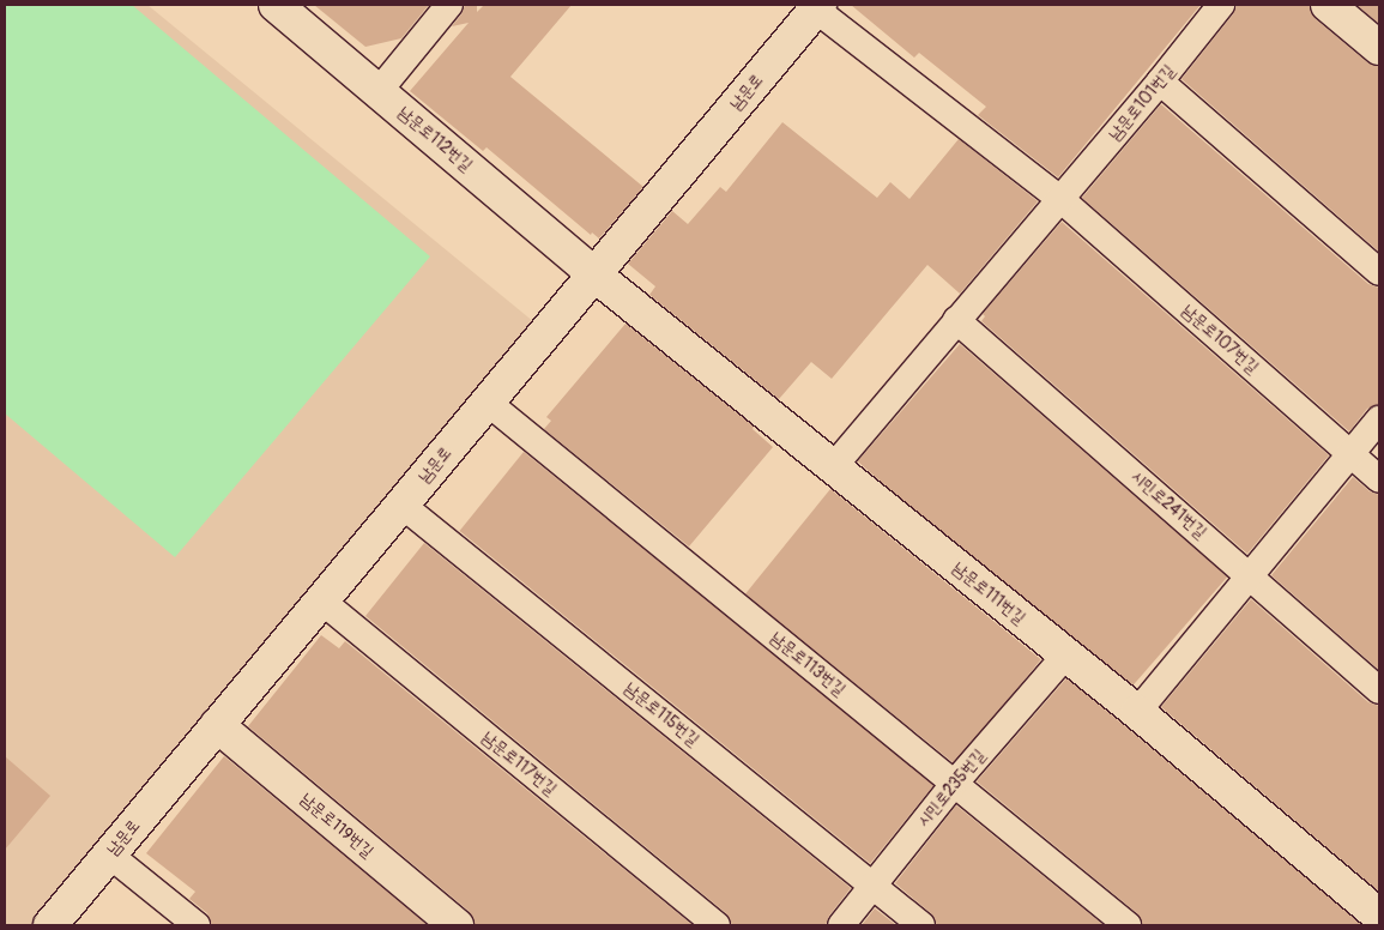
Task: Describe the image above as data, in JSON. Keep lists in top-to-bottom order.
{
  "streets": {
    "street": [
      "남문로",
      "남문로112번길",
      "남문로111번길",
      "남문로119번길"
    ],
    "lane": [
      "남문로101번길",
      "남문로107번길",
      "시민로241번길",
      "남문로113번길",
      "남문로115번길",
      "남문로117번길",
      "시민로235번길"
    ]
  },
  "crossings": [
    ["남문로", "남문로112번길"],
    ["남문로", "남문로107번길"],
    ["남문로", "남문로111번길"],
    ["남문로", "남문로113번길"],
    ["남문로", "남문로115번길"],
    ["남문로", "남문로117번길"],
    ["남문로", "남문로119번길"],
    ["남문로101번길", "남문로107번길"],
    ["남문로112번길", "남문로111번길"],
    ["남문로111번길", "시민로235번길"],
    ["남문로113번길", "시민로235번길"],
    ["남문로115번길", "시민로235번길"]
  ]
}
